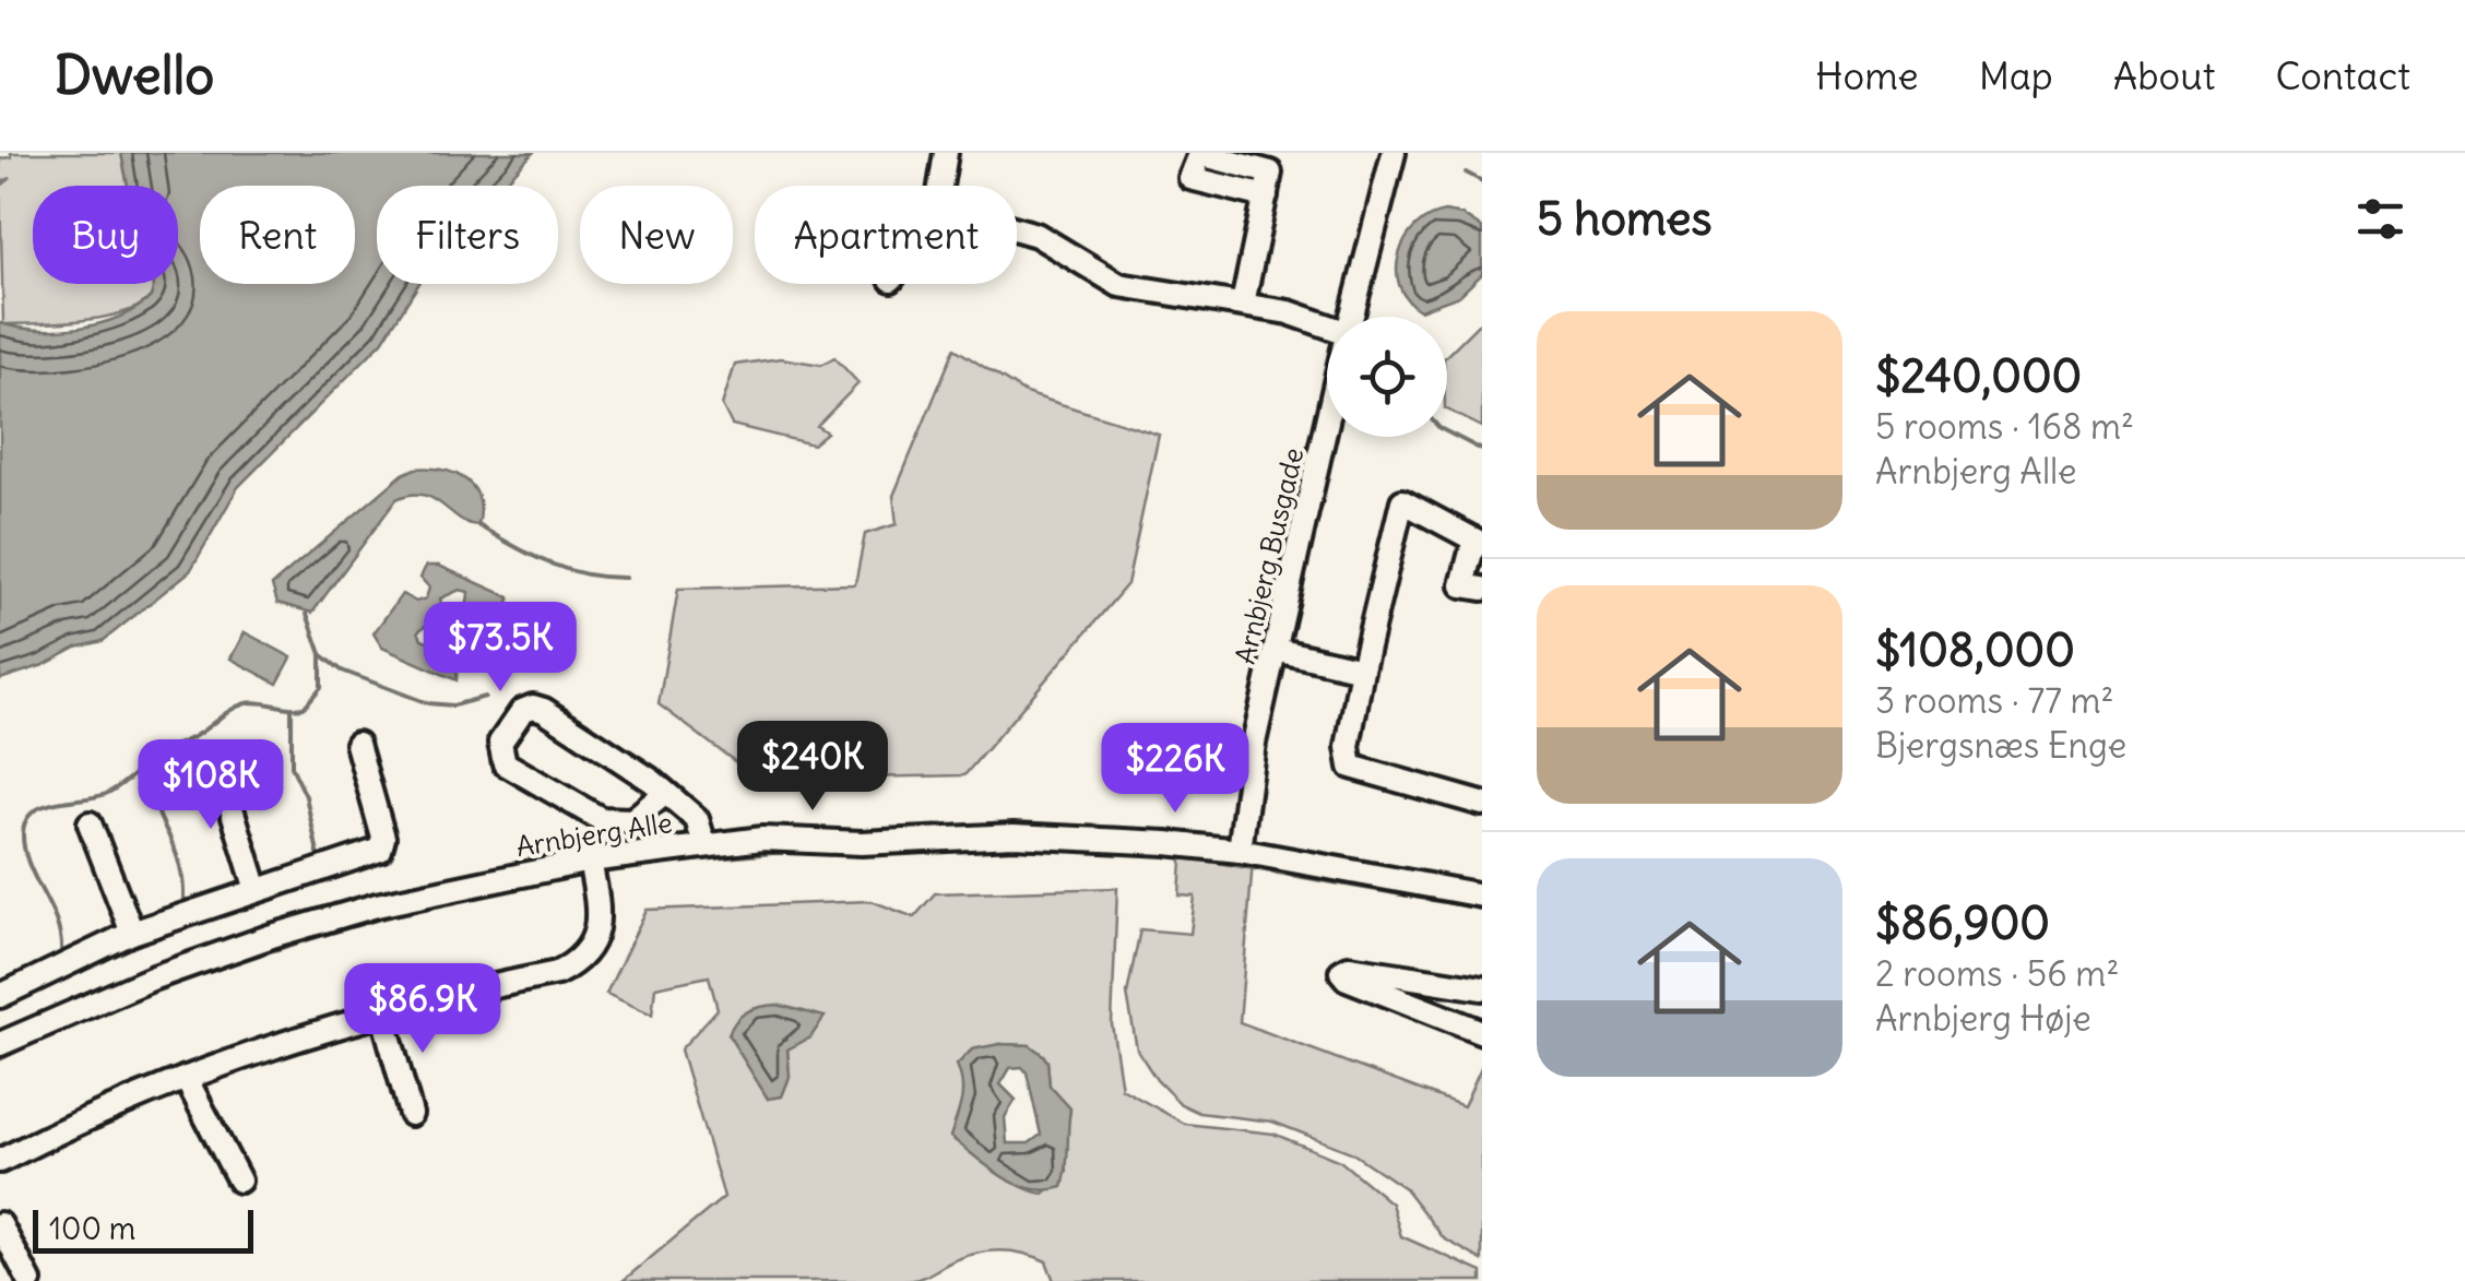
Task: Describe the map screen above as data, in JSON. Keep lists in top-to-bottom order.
{
  "streets": {
    "street": ["Arnbjerg Busgade", "Arnbjerg Alle"]
  },
  "crossings": [
    ["Arnbjerg Busgade", "Arnbjerg Alle"]
  ],
  "scale_bar": "100 m",
  "page": {
    "header": "Dwello",
    "nav": [
      "Home",
      "Map",
      "About",
      "Contact"
    ],
    "heading": "5 homes",
    "chip": [
      "Buy",
      "Rent",
      "Filters",
      "New",
      "Apartment"
    ],
    "list": [
      {
        "name": "$240,000",
        "note": "5 rooms · 168 m² · Arnbjerg Alle"
      },
      {
        "name": "$108,000",
        "note": "3 rooms · 77 m² · Bjergsnæs Enge"
      },
      {
        "name": "$86,900",
        "note": "2 rooms · 56 m² · Arnbjerg Høje"
      }
    ],
    "price": [
      "$73.5K",
      "$240K",
      "$226K",
      "$108K",
      "$86.9K"
    ],
    "scale": "100 m"
  }
}
